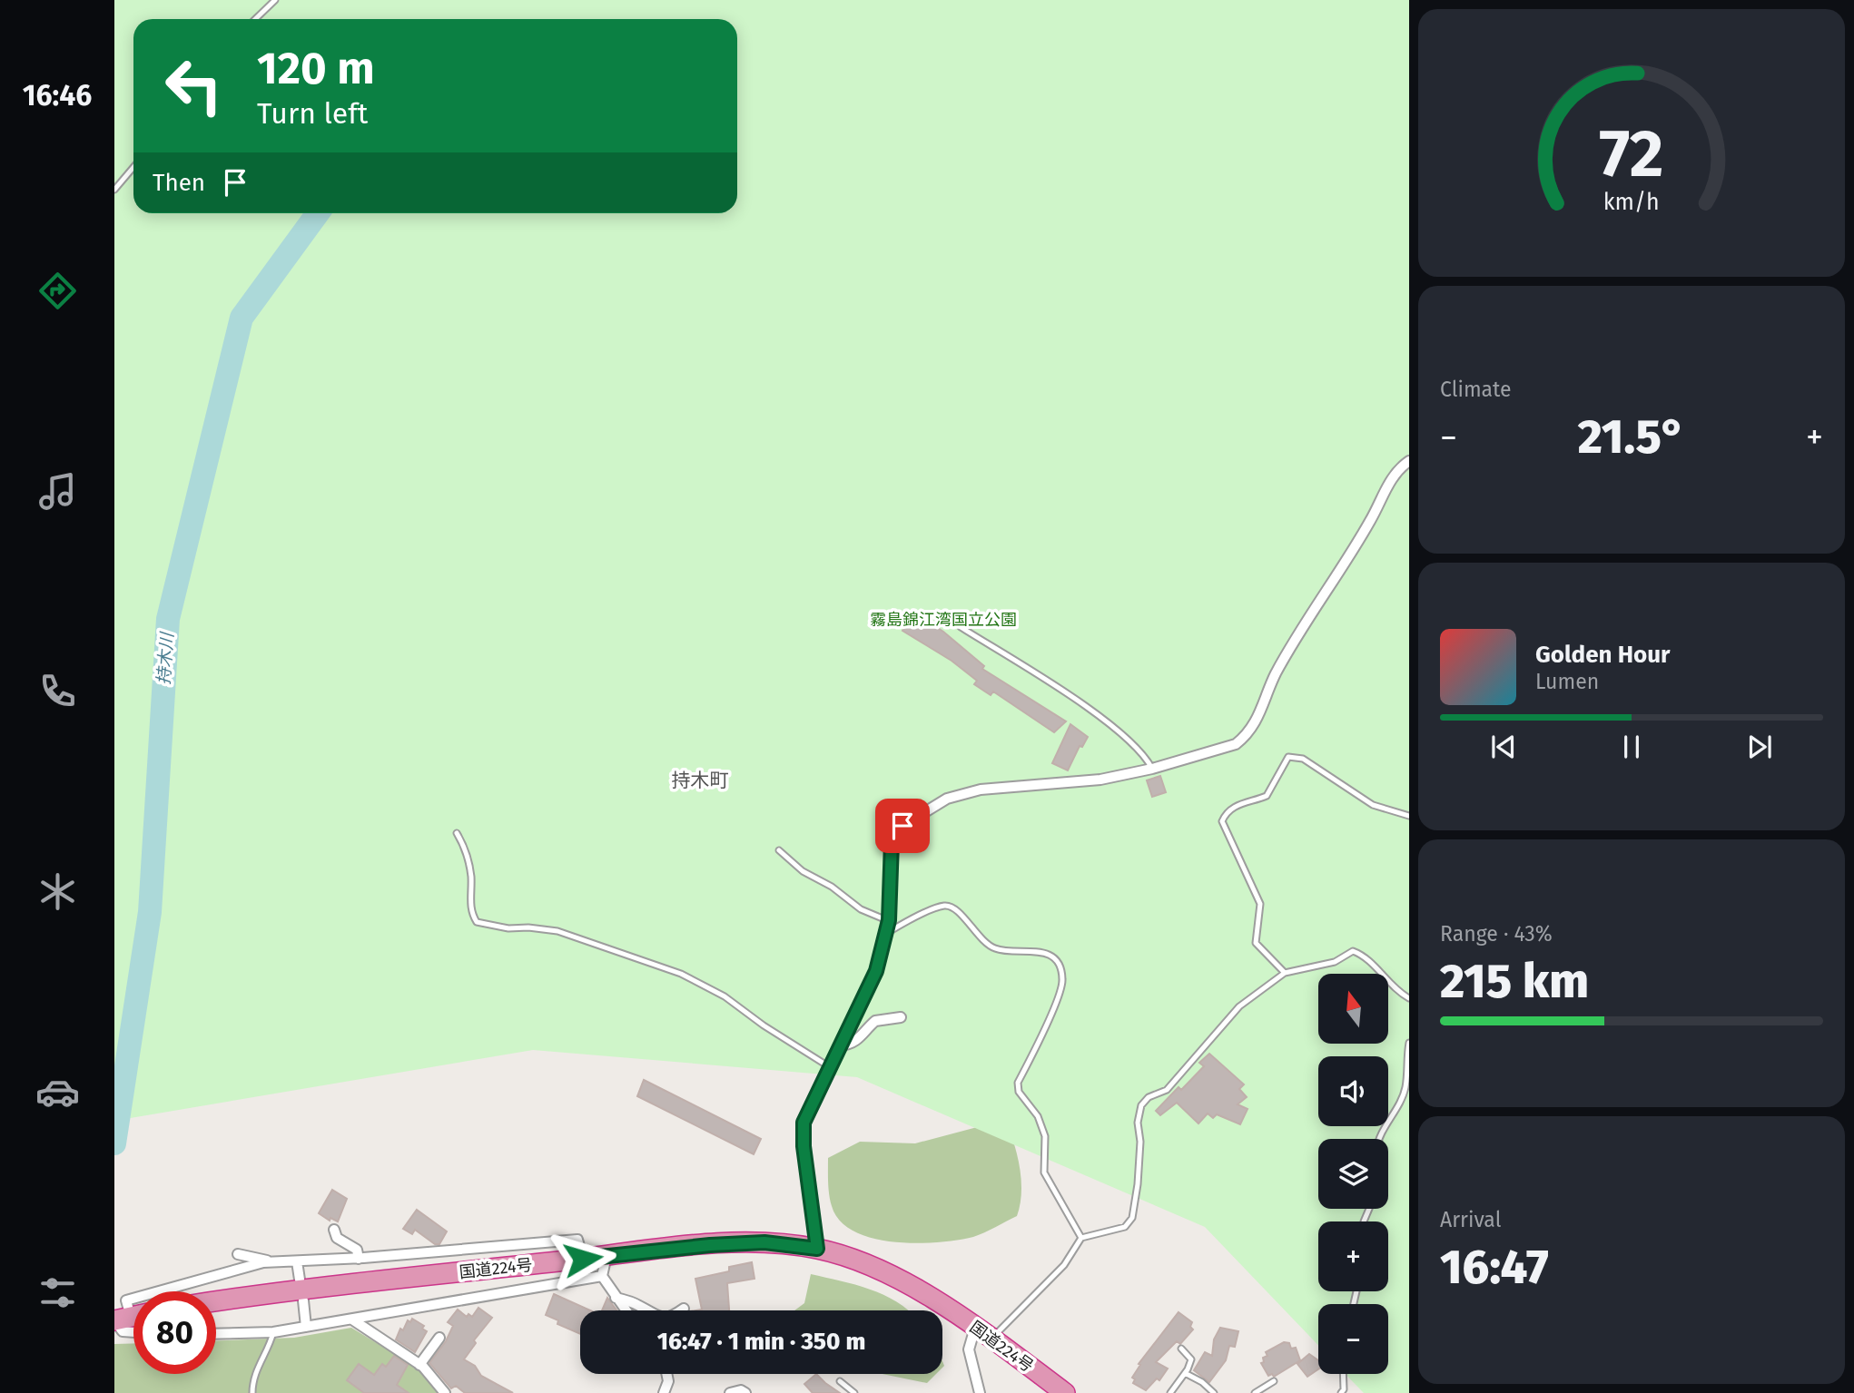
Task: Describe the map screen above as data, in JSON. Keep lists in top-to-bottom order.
{
  "streets": {
    "highway": ["国道224号"]
  },
  "districts": ["持木町"],
  "water": ["持木川"],
  "parks": ["霧島錦江湾国立公園"],
  "north": "top",
  "page": {
    "tabs": "16:46",
    "turn": ["120 m", "Turn left"],
    "then": "Then",
    "tile": [
      "Climate",
      ["Range · 43%", "215 km"],
      ["Arrival", "16:47"]
    ],
    "heat": ["−", "21.5°", "+"],
    "song": ["Golden Hour", "Lumen"],
    "map_buttons": ["+", "−"],
    "limit": "80",
    "trip": "16:47 · 1 min · 350 m",
    "gauge": ["72", "km/h"]
  }
}
